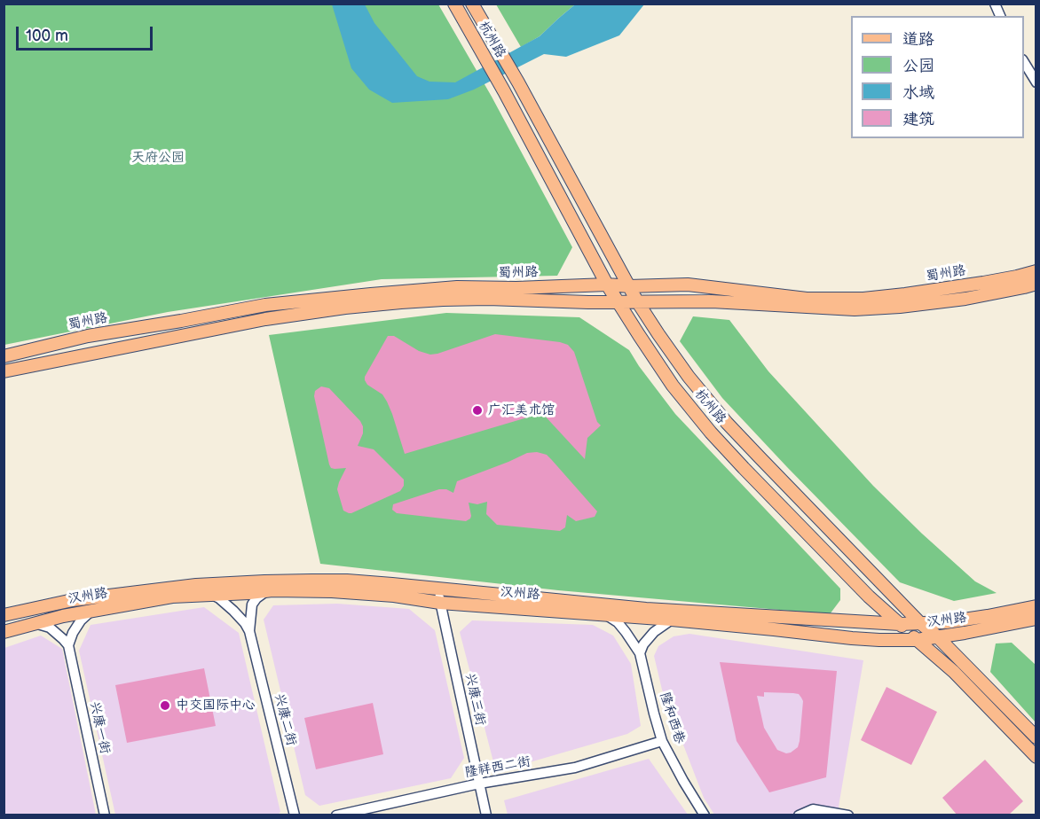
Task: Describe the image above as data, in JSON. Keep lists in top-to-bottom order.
{
  "streets": {
    "main road": ["杭州路", "蜀州路", "汉州路"],
    "street": [
      "兴康三街",
      "隆和西巷",
      "兴康二街",
      "兴康一街",
      "隆祥西二街"
    ]
  },
  "crossings": [
    ["杭州路", "蜀州路"],
    ["杭州路", "汉州路"],
    ["汉州路", "兴康三街"],
    ["兴康三街", "隆祥西二街"],
    ["隆和西巷", "隆祥西二街"]
  ],
  "parks": ["天府公园"],
  "places": ["广汇美术馆", "中交国际中心"],
  "legend": [
    "道路",
    "公园",
    "水域",
    "建筑"
  ],
  "scale_bar": "100 m"
}
